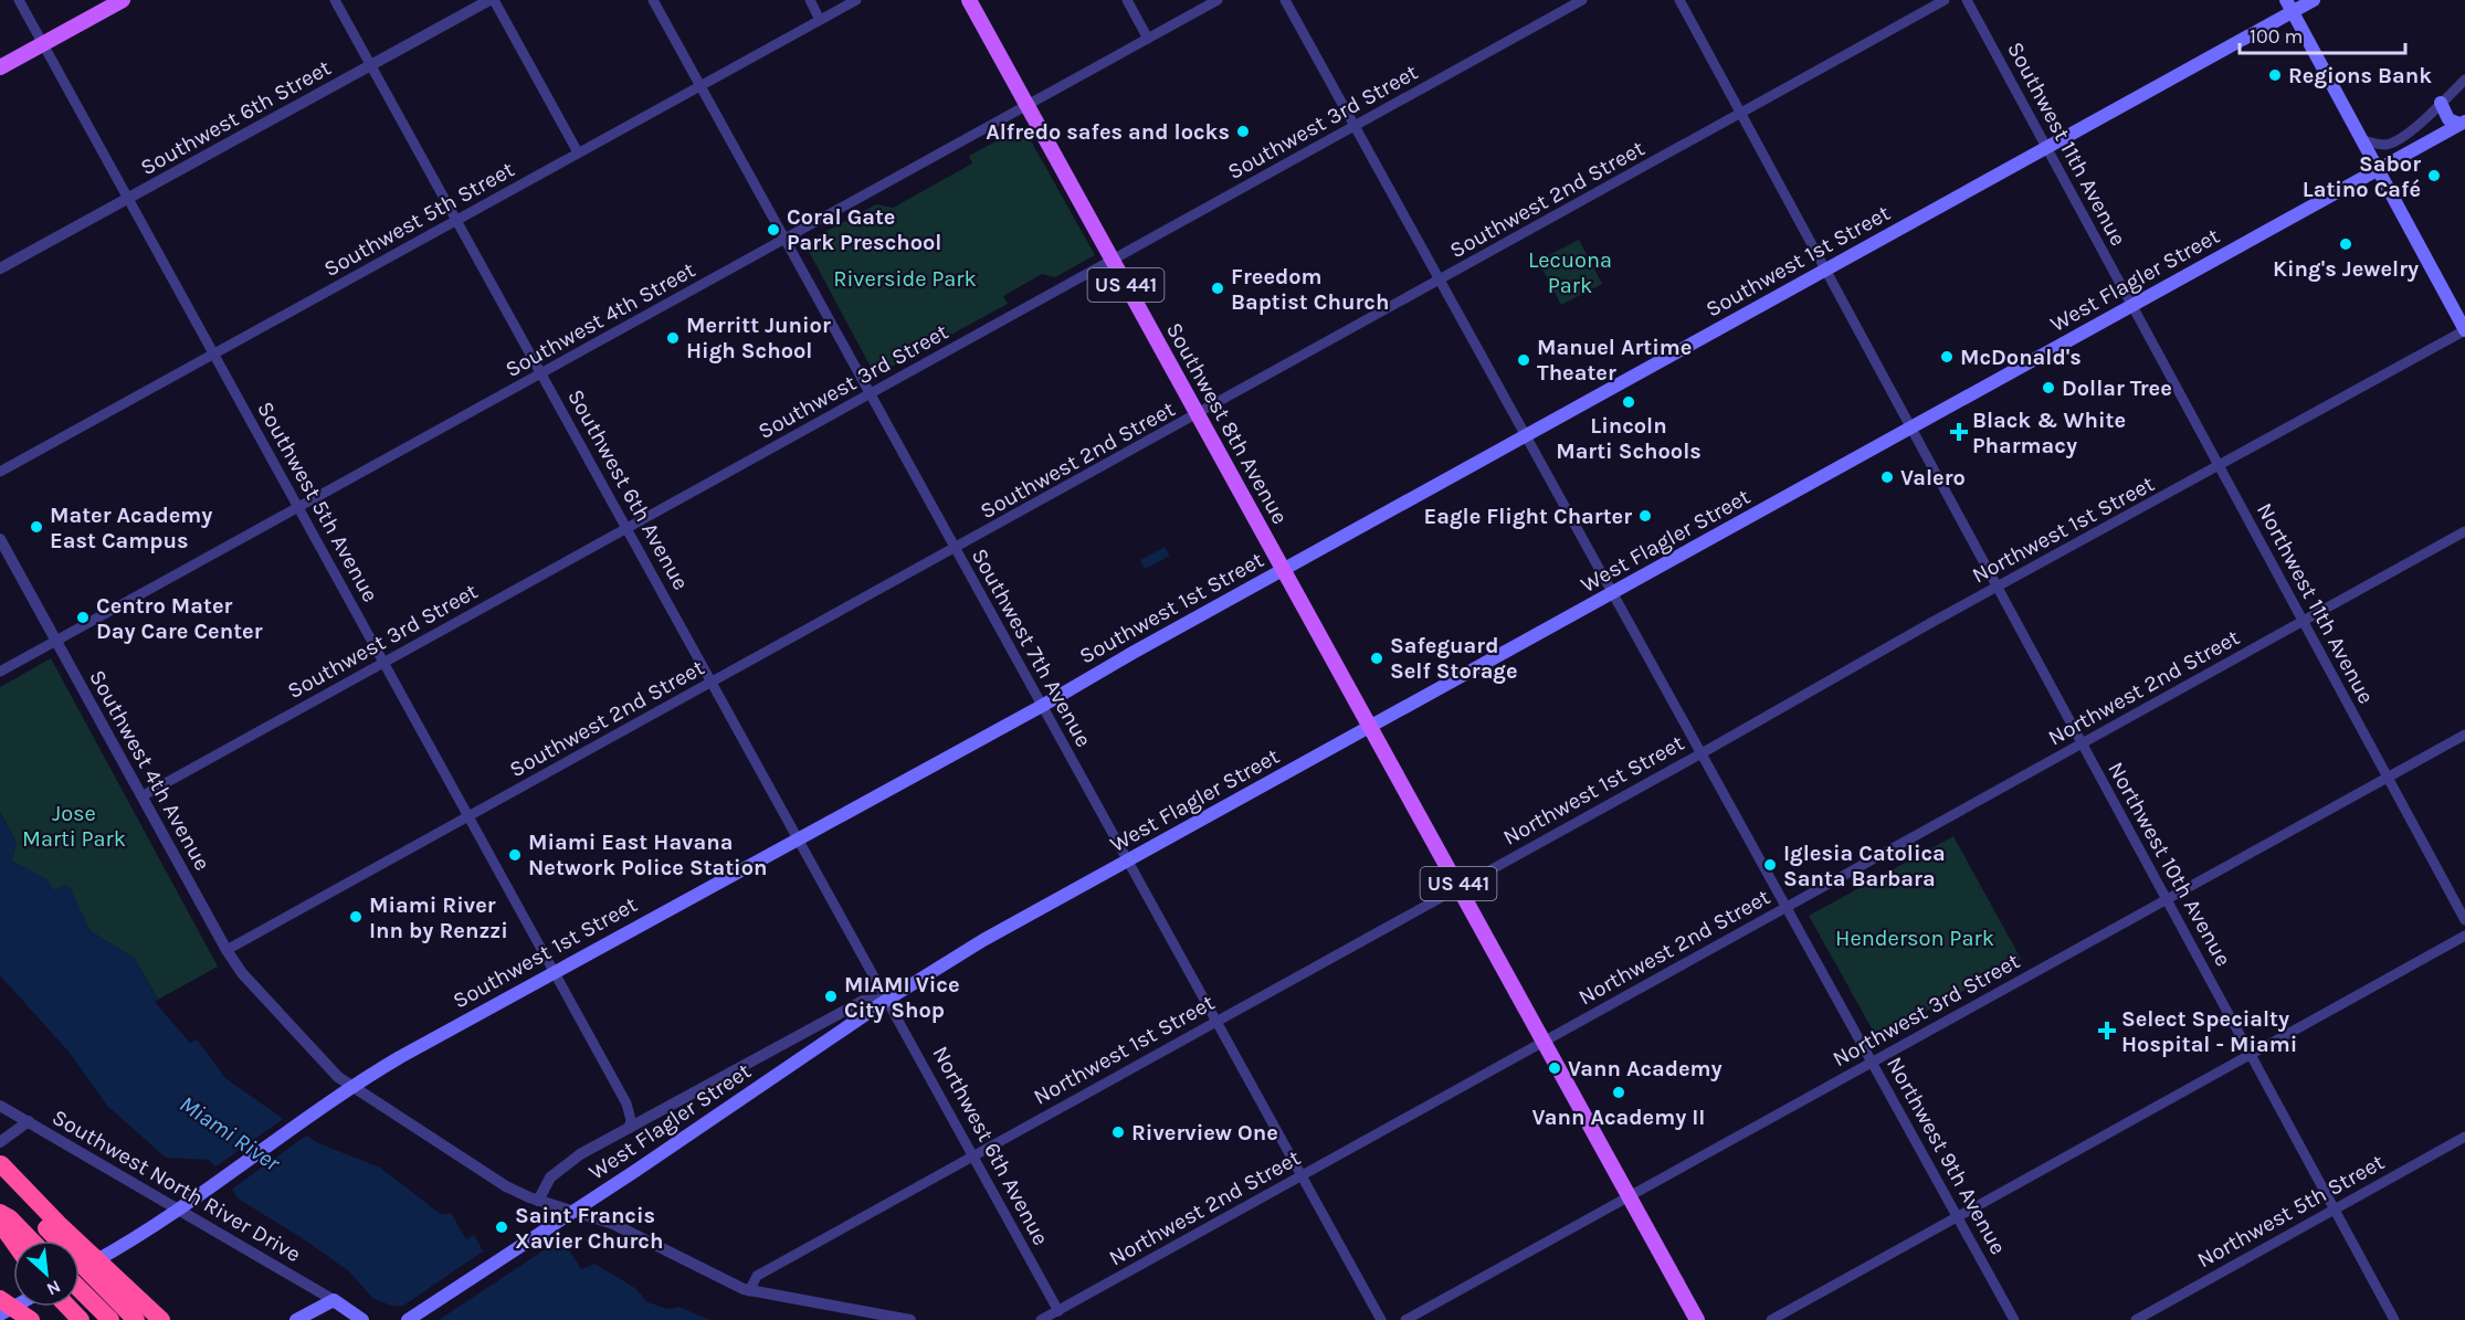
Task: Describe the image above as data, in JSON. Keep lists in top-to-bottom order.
{
  "streets": {
    "main road": [
      "Southwest 1st Street",
      "West Flagler Street",
      "US 441",
      "Southwest 8th Avenue"
    ],
    "street": [
      "Southwest 6th Street",
      "Southwest 3rd Street",
      "Southwest 11th Avenue",
      "Southwest 2nd Street",
      "Southwest 5th Street",
      "Southwest 4th Street",
      "Southwest 6th Avenue",
      "Southwest 5th Avenue",
      "Northwest 1st Street",
      "Northwest 11th Avenue",
      "Southwest 7th Avenue",
      "Northwest 2nd Street",
      "Southwest 4th Avenue",
      "Northwest 10th Avenue",
      "Northwest 3rd Street",
      "Northwest 6th Avenue",
      "Northwest 9th Avenue",
      "Southwest North River Drive",
      "Northwest 5th Street"
    ]
  },
  "crossings": [
    ["Southwest 6th Street", "Southwest 6th Avenue"],
    ["Southwest 6th Street", "Southwest 5th Avenue"],
    ["Southwest 3rd Street", "Southwest 8th Avenue"],
    ["Southwest 3rd Street", "Southwest 6th Avenue"],
    ["Southwest 3rd Street", "Southwest 5th Avenue"],
    ["Southwest 3rd Street", "Southwest 7th Avenue"],
    ["Southwest 3rd Street", "Southwest 4th Avenue"],
    ["Southwest 3rd Street", "Northwest 9th Avenue"],
    ["Southwest 11th Avenue", "Southwest 1st Street"],
    ["Southwest 11th Avenue", "West Flagler Street"],
    ["Southwest 11th Avenue", "Northwest 11th Avenue"],
    ["Southwest 2nd Street", "Southwest 8th Avenue"],
    ["Southwest 2nd Street", "Southwest 6th Avenue"],
    ["Southwest 2nd Street", "Southwest 5th Avenue"],
    ["Southwest 2nd Street", "Southwest 7th Avenue"],
    ["Southwest 2nd Street", "Southwest 4th Avenue"],
    ["Southwest 2nd Street", "Northwest 10th Avenue"],
    ["Southwest 2nd Street", "Northwest 9th Avenue"],
    ["Southwest 5th Street", "Southwest 6th Avenue"],
    ["Southwest 5th Street", "Southwest 5th Avenue"],
    ["Southwest 5th Street", "Southwest 7th Avenue"],
    ["Southwest 1st Street", "Southwest 8th Avenue"],
    ["Southwest 1st Street", "Southwest 6th Avenue"],
    ["Southwest 1st Street", "Southwest 5th Avenue"],
    ["Southwest 1st Street", "Southwest 7th Avenue"],
    ["Southwest 1st Street", "Northwest 10th Avenue"],
    ["Southwest 1st Street", "Northwest 9th Avenue"],
    ["West Flagler Street", "US 441"],
    ["West Flagler Street", "Southwest 8th Avenue"],
    ["West Flagler Street", "Southwest 6th Avenue"],
    ["West Flagler Street", "Southwest 5th Avenue"],
    ["West Flagler Street", "Northwest 11th Avenue"],
    ["West Flagler Street", "Southwest 7th Avenue"],
    ["West Flagler Street", "Southwest 4th Avenue"],
    ["West Flagler Street", "Northwest 10th Avenue"],
    ["West Flagler Street", "Northwest 6th Avenue"],
    ["West Flagler Street", "Northwest 9th Avenue"],
    ["US 441", "Southwest 8th Avenue"],
    ["US 441", "Northwest 1st Street"],
    ["US 441", "Northwest 2nd Street"],
    ["US 441", "Northwest 3rd Street"],
    ["Southwest 4th Street", "Southwest 8th Avenue"],
    ["Southwest 4th Street", "Southwest 6th Avenue"],
    ["Southwest 4th Street", "Southwest 5th Avenue"],
    ["Southwest 4th Street", "Southwest 7th Avenue"],
    ["Southwest 4th Street", "Southwest 4th Avenue"],
    ["Southwest 6th Avenue", "Northwest 6th Avenue"],
    ["Northwest 1st Street", "Northwest 11th Avenue"],
    ["Northwest 1st Street", "Southwest 7th Avenue"],
    ["Northwest 1st Street", "Southwest 4th Avenue"],
    ["Northwest 1st Street", "Northwest 10th Avenue"],
    ["Northwest 1st Street", "Northwest 6th Avenue"],
    ["Northwest 1st Street", "Northwest 9th Avenue"],
    ["Northwest 11th Avenue", "Northwest 2nd Street"],
    ["Northwest 11th Avenue", "Northwest 3rd Street"],
    ["Southwest 7th Avenue", "Northwest 2nd Street"],
    ["Northwest 2nd Street", "Northwest 10th Avenue"],
    ["Northwest 2nd Street", "Northwest 6th Avenue"],
    ["Northwest 2nd Street", "Northwest 9th Avenue"],
    ["Northwest 10th Avenue", "Northwest 3rd Street"],
    ["Northwest 10th Avenue", "Northwest 5th Street"],
    ["Northwest 3rd Street", "Northwest 9th Avenue"]
  ],
  "water": ["Miami River"],
  "parks": [
    "Lecuona Park",
    "Riverside Park",
    "Jose Marti Park",
    "Henderson Park"
  ],
  "places": {
    "other": [
      "Regions Bank",
      "Alfredo safes and locks",
      "Sabor Latino Café",
      "Coral Gate Park Preschool",
      "King's Jewelry",
      "Freedom Baptist Church",
      "Merritt Junior High School",
      "McDonald's",
      "Manuel Artime Theater",
      "Dollar Tree",
      "Lincoln Marti Schools",
      "Valero",
      "Eagle Flight Charter",
      "Mater Academy East Campus",
      "Centro Mater Day Care Center",
      "Safeguard Self Storage",
      "Miami East Havana Network Police Station",
      "Iglesia Catolica Santa Barbara",
      "Miami River Inn by Renzzi",
      "MIAMI Vice City Shop",
      "Vann Academy",
      "Vann Academy II",
      "Riverview One",
      "Saint Francis Xavier Church"
    ],
    "health": ["Black & White Pharmacy", "Select Specialty Hospital - Miami"]
  },
  "scale_bar": "100 m",
  "north": "bottom right"
}
